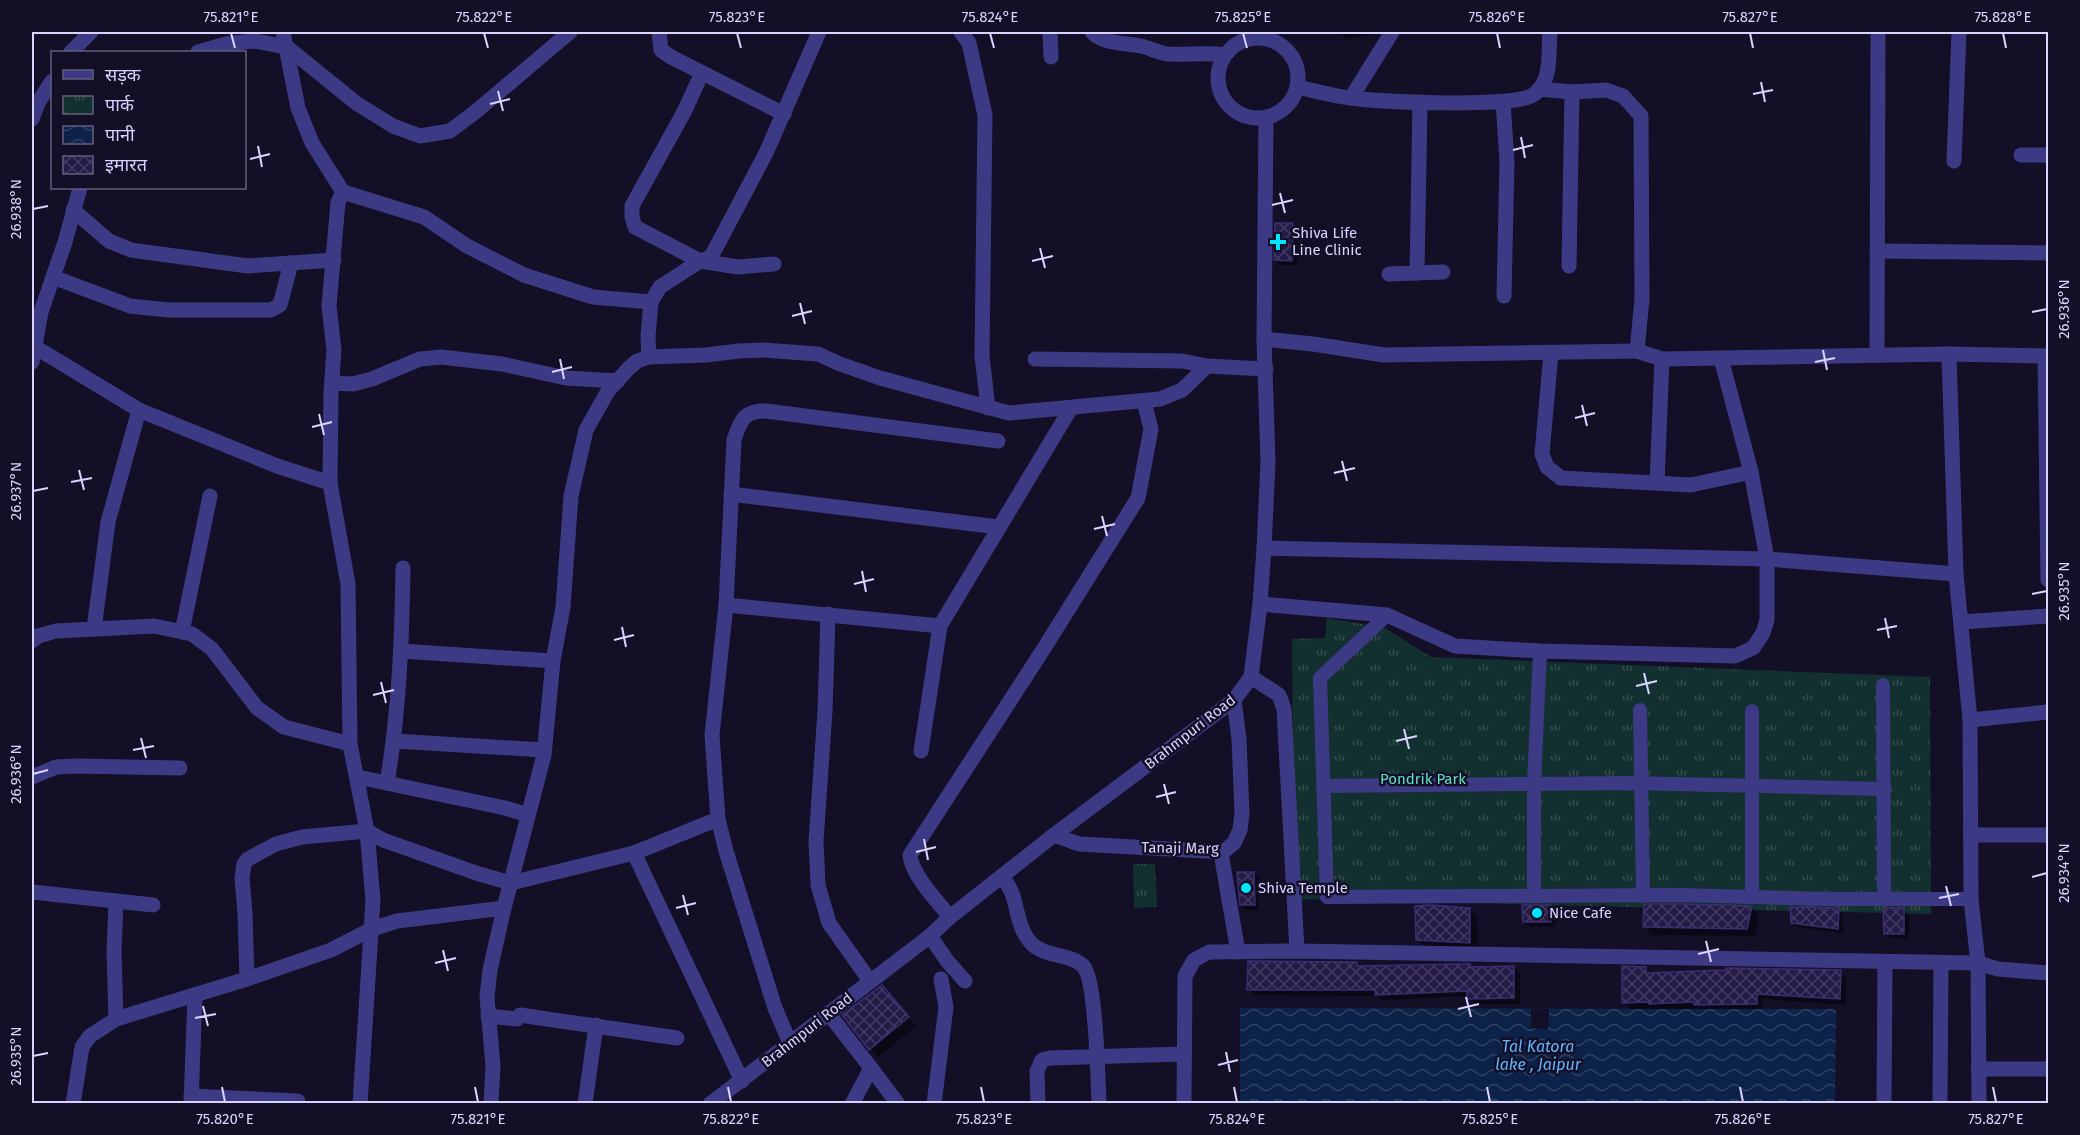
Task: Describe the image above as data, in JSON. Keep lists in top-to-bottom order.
{
  "streets": {
    "street": ["Brahmpuri Road", "Tanaji Marg"]
  },
  "crossings": [
    ["Brahmpuri Road", "Tanaji Marg"]
  ],
  "water": ["Tal Katora lake , Jaipur"],
  "parks": ["Pondrik Park"],
  "places": {
    "health": ["Shiva Life Line Clinic"],
    "other": ["Shiva Temple", "Nice Cafe"]
  },
  "legend": [
    "सड़क",
    "पार्क",
    "पानी",
    "इमारत"
  ],
  "coordinates": [
    "75.821°E",
    "75.822°E",
    "75.823°E",
    "75.824°E",
    "75.825°E",
    "75.826°E",
    "75.827°E",
    "75.828°E",
    "26.938°N",
    "26.936°N",
    "26.937°N",
    "26.935°N",
    "26.934°N",
    "75.820°E"
  ]
}
